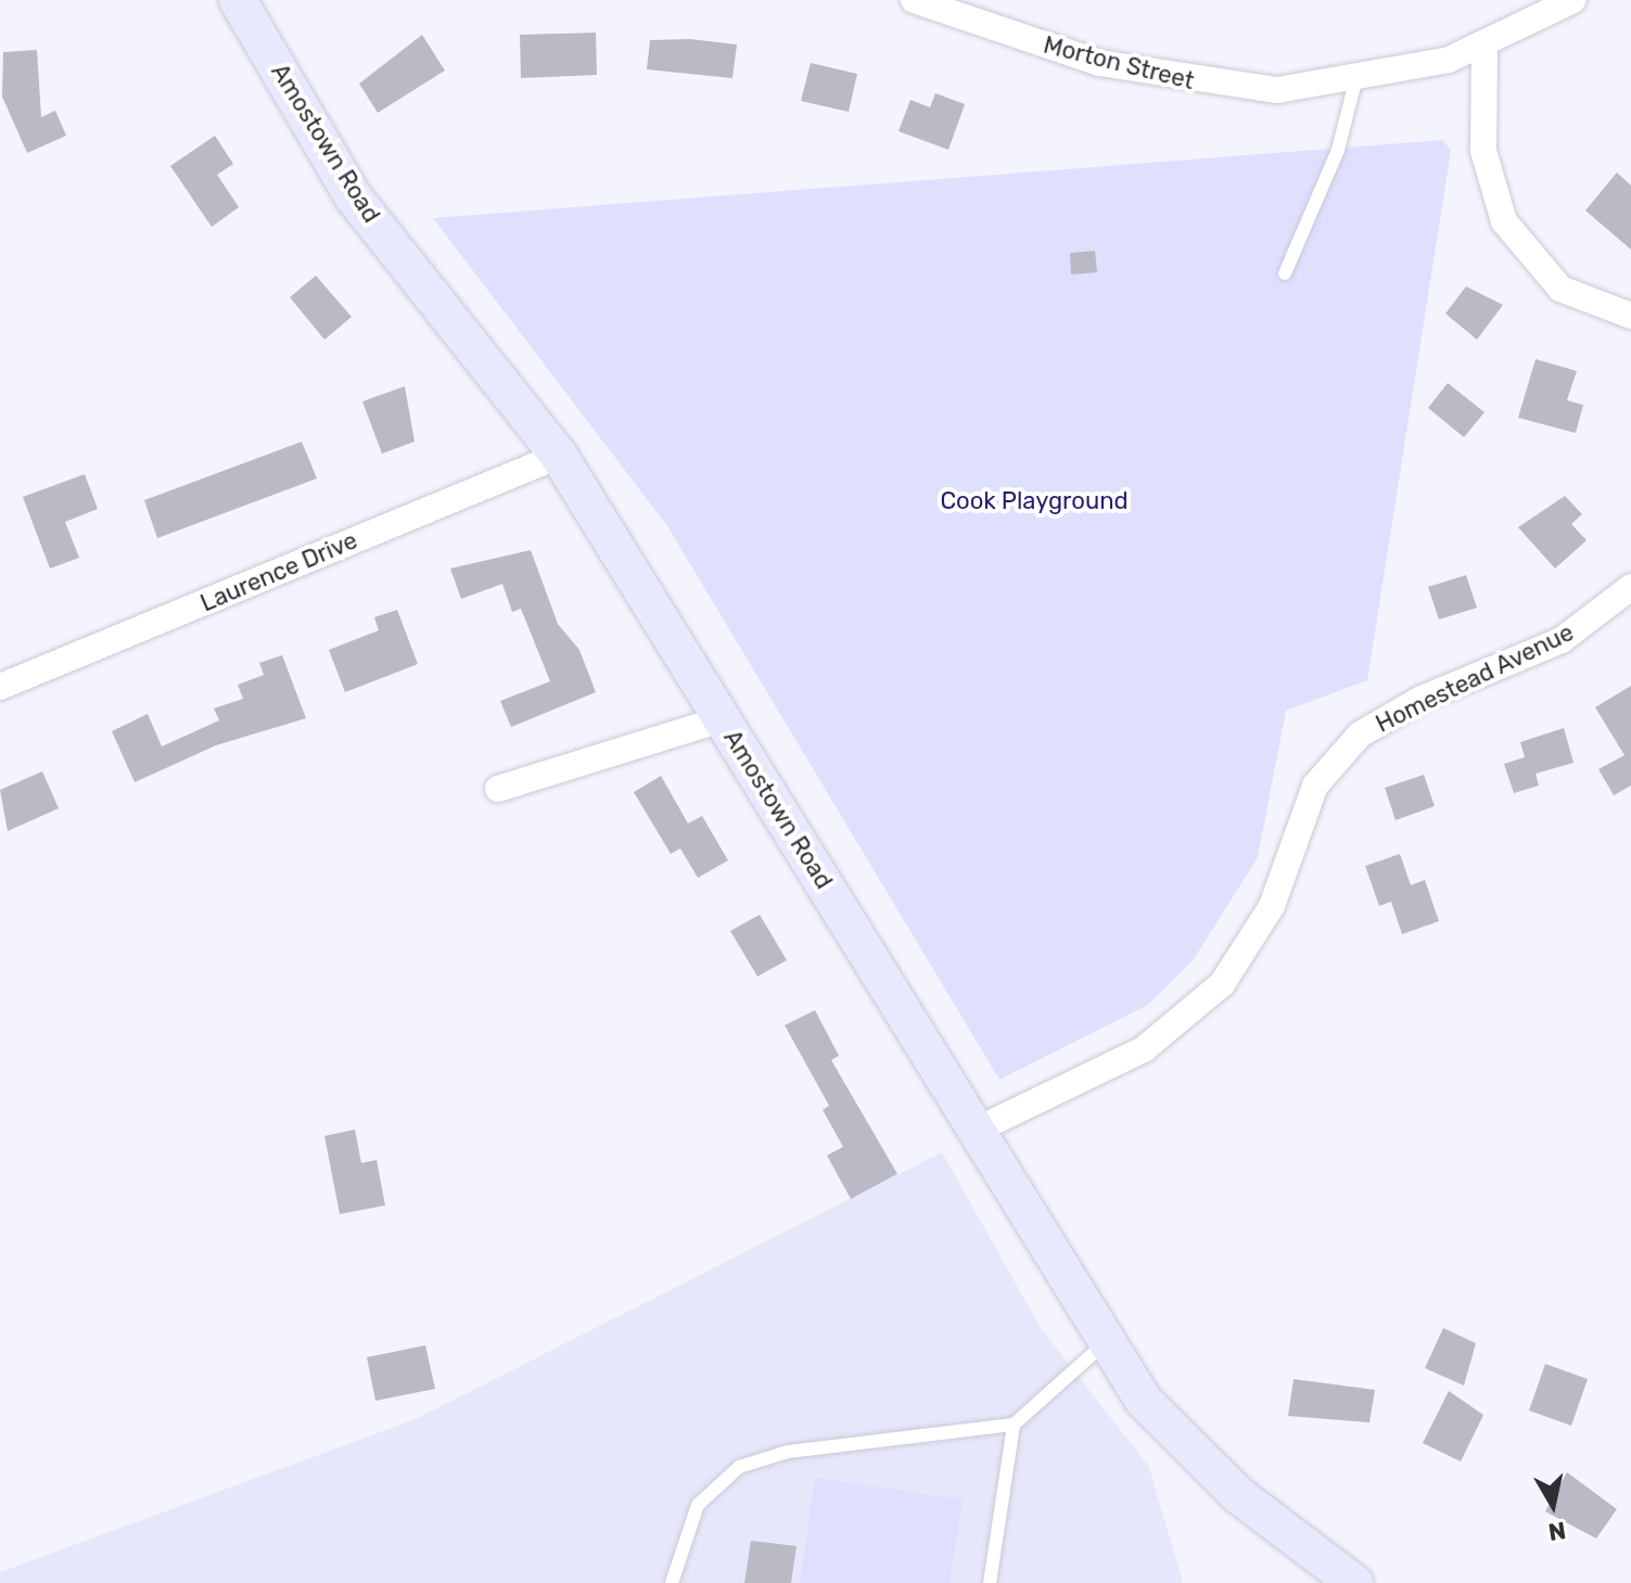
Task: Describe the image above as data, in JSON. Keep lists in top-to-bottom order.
{
  "streets": {
    "street": [
      "Morton Street",
      "Amostown Road",
      "Laurence Drive",
      "Homestead Avenue"
    ]
  },
  "crossings": [
    ["Amostown Road", "Laurence Drive"],
    ["Amostown Road", "Homestead Avenue"]
  ],
  "parks": ["Cook Playground"],
  "north": "bottom"
}
